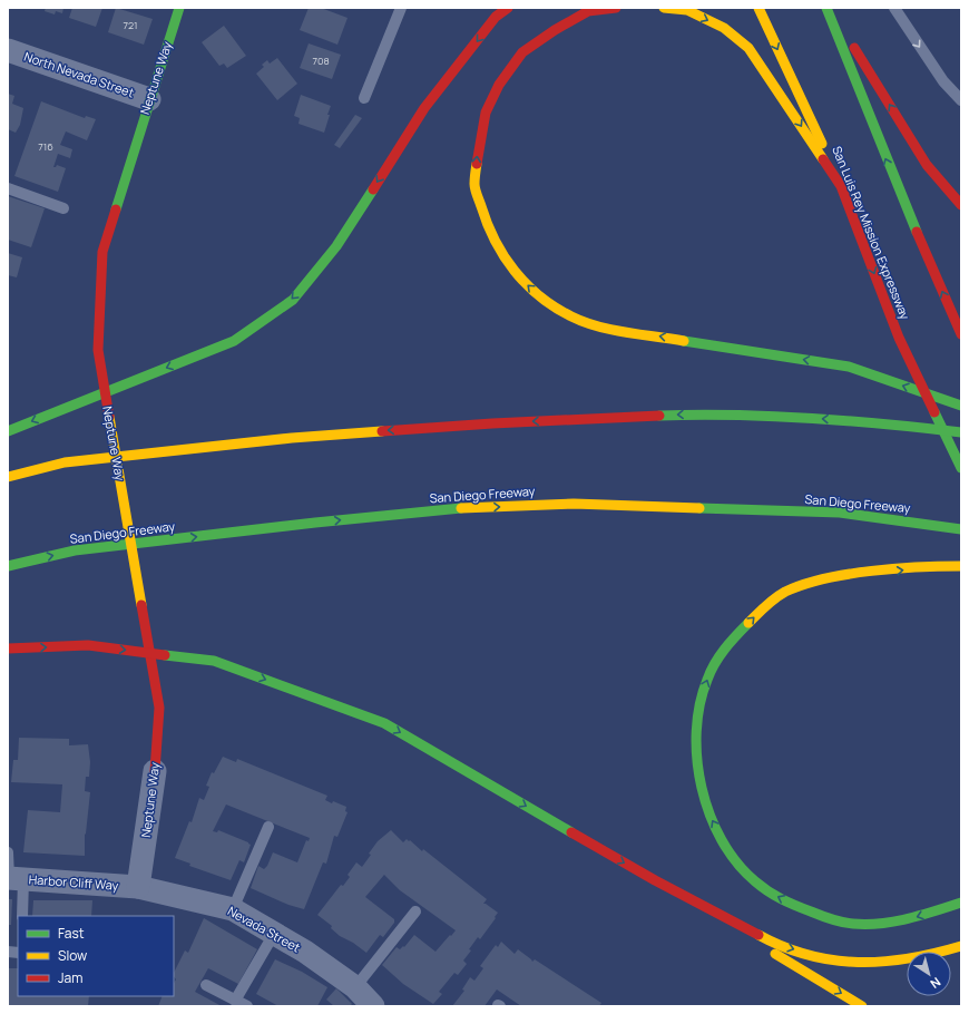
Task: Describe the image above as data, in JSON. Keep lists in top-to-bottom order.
{
  "streets": {
    "main road": ["Neptune Way", "San Luis Rey Mission Expressway", "San Diego Freeway"],
    "street": ["North Nevada Street", "Harbor Cliff Way", "Nevada Street"]
  },
  "crossings": [
    ["North Nevada Street", "Neptune Way"],
    ["Neptune Way", "Harbor Cliff Way"],
    ["Neptune Way", "Nevada Street"],
    ["Harbor Cliff Way", "Nevada Street"]
  ],
  "house_numbers": ["721", "708", "716"],
  "legend": ["Fast", "Slow", "Jam"],
  "north": "bottom right"
}
